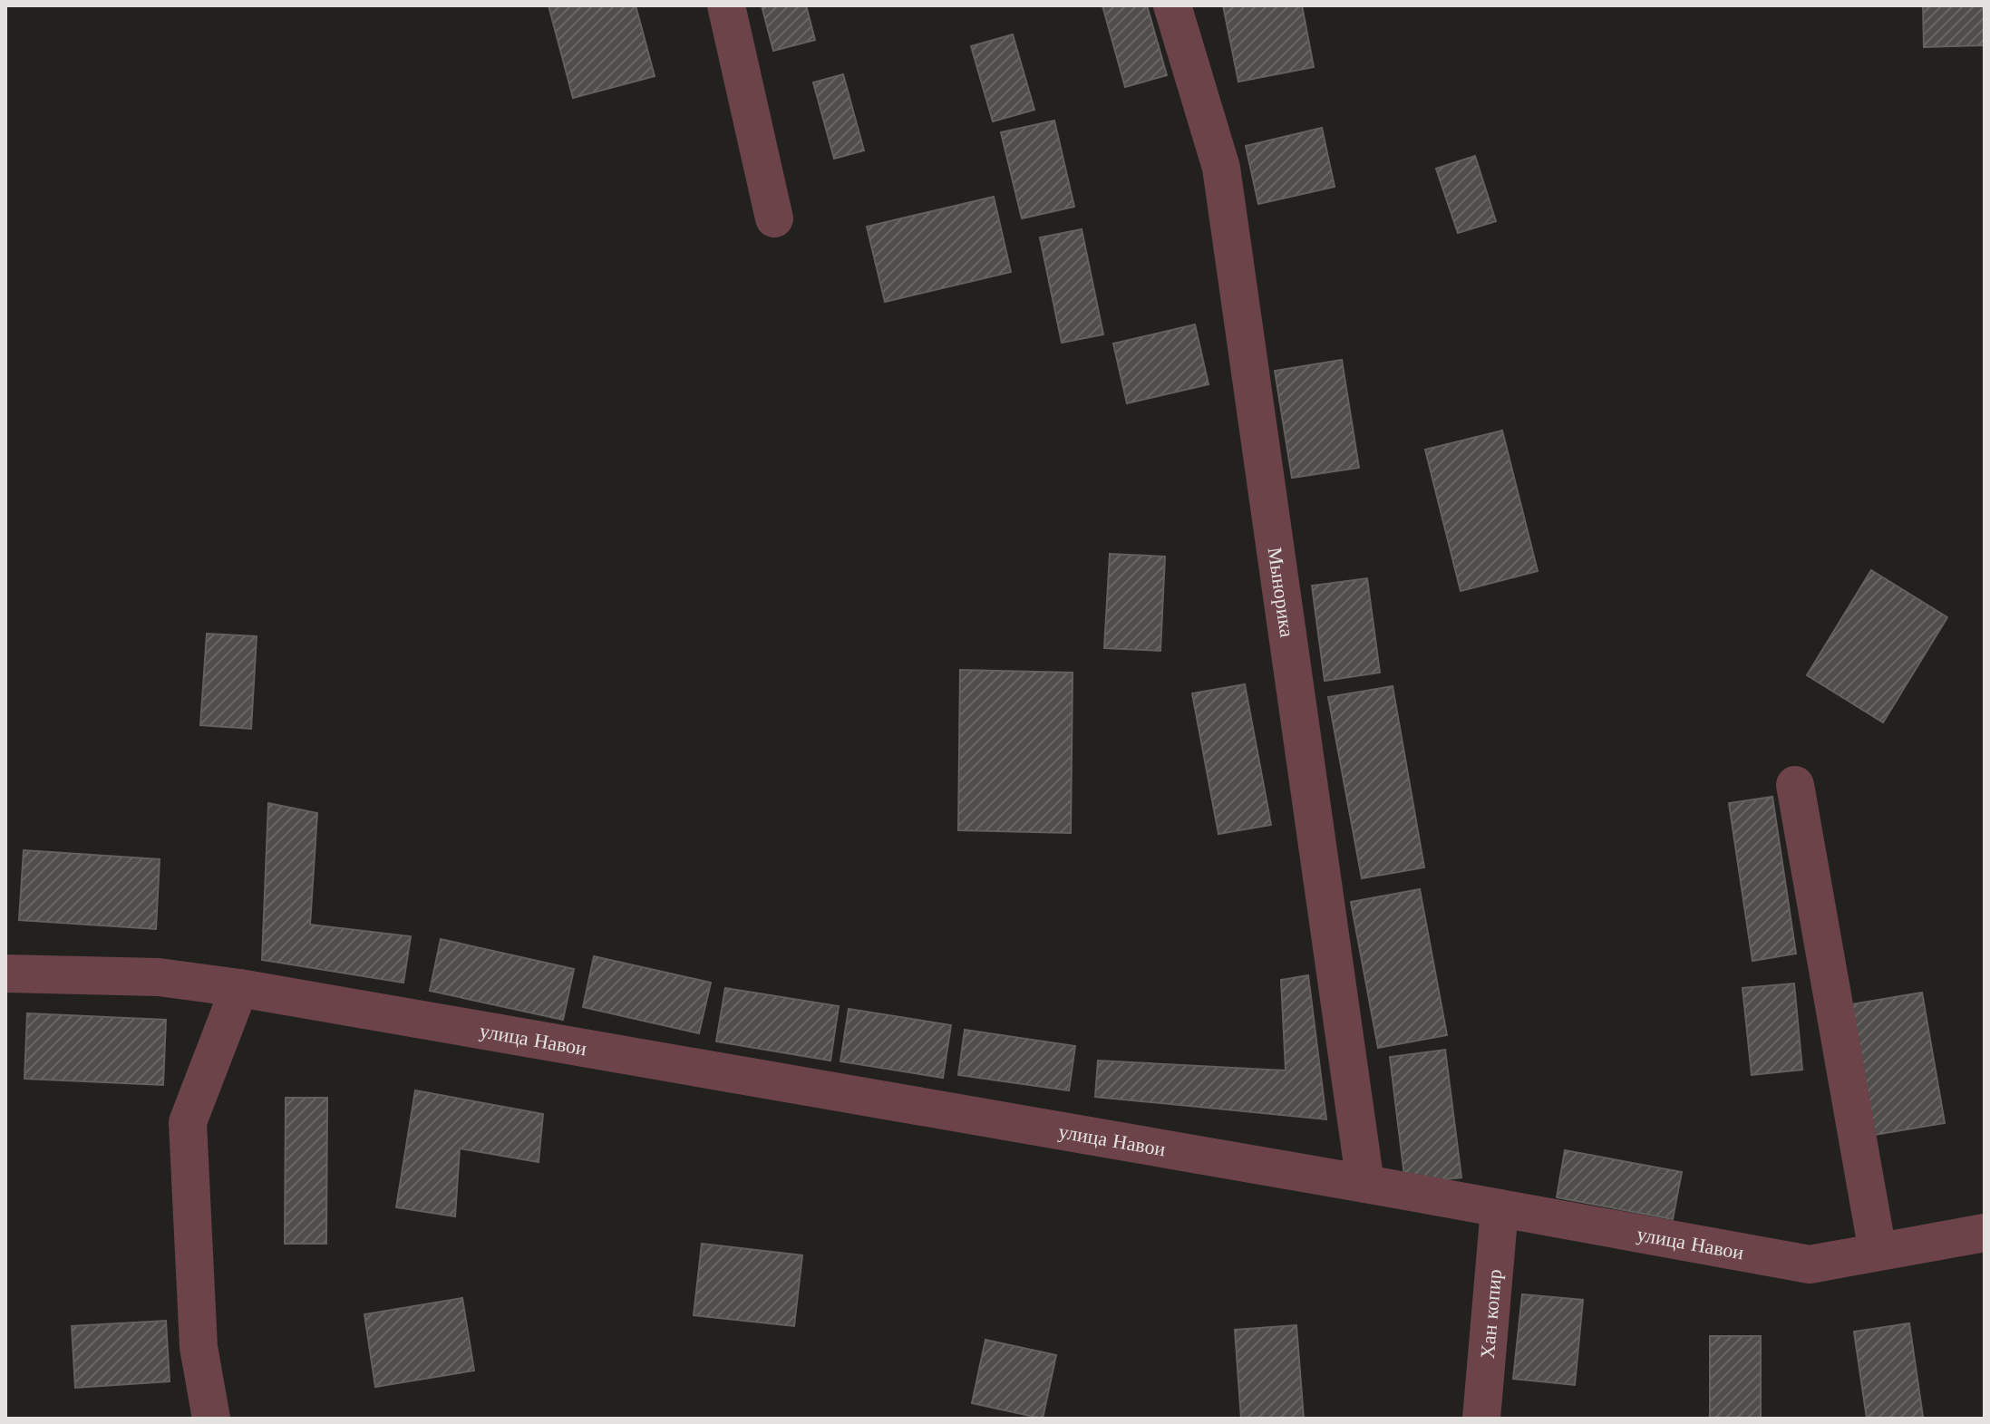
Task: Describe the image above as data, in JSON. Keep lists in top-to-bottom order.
{
  "streets": {
    "street": ["Мынорика", "улица Навои", "Хан копир"]
  },
  "crossings": [
    ["Мынорика", "улица Навои"],
    ["улица Навои", "Хан копир"]
  ]
}
